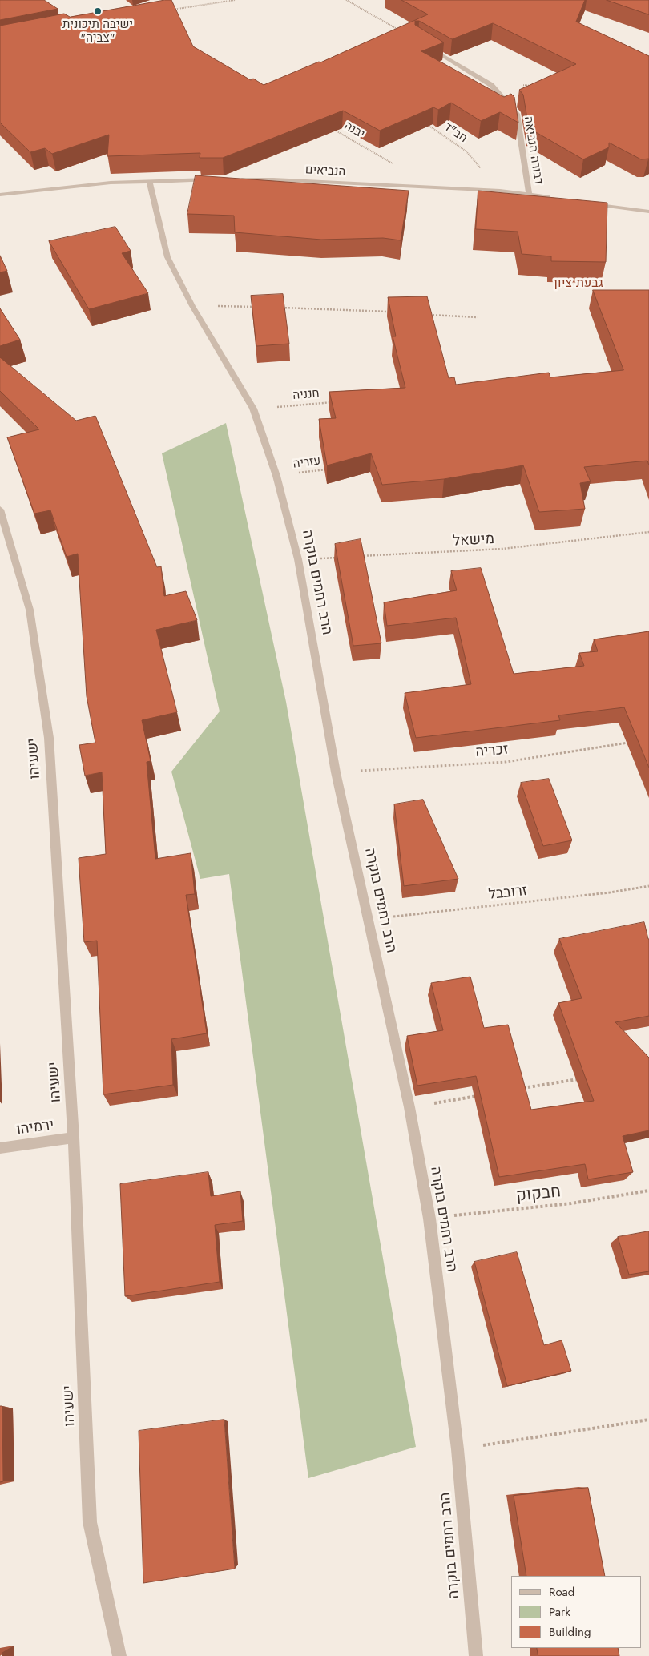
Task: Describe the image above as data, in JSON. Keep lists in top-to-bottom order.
{
  "streets": {
    "street": [
      "דבורה הנביאה",
      "הנביאים",
      "הרב רחמים בוקרה",
      "ישעיהו",
      "ירמיהו"
    ],
    "path": [
      "יבנה",
      "חב\"ד",
      "חנניה",
      "עזריה",
      "מישאל",
      "זכריה",
      "זרובבל",
      "חבקוק"
    ]
  },
  "crossings": [
    ["יבנה", "הנביאים"],
    ["חב\"ד", "הנביאים"],
    ["דבורה הנביאה", "הנביאים"],
    ["חנניה", "הרב רחמים בוקרה"],
    ["עזריה", "הרב רחמים בוקרה"],
    ["הרב רחמים בוקרה", "זכריה"],
    ["הרב רחמים בוקרה", "זרובבל"],
    ["הרב רחמים בוקרה", "חבקוק"],
    ["ישעיהו", "ירמיהו"]
  ],
  "districts": ["גבעת ציון"],
  "places": ["ישיבה תיכונית \"צביה\""],
  "legend": ["Road", "Park", "Building"]
}
